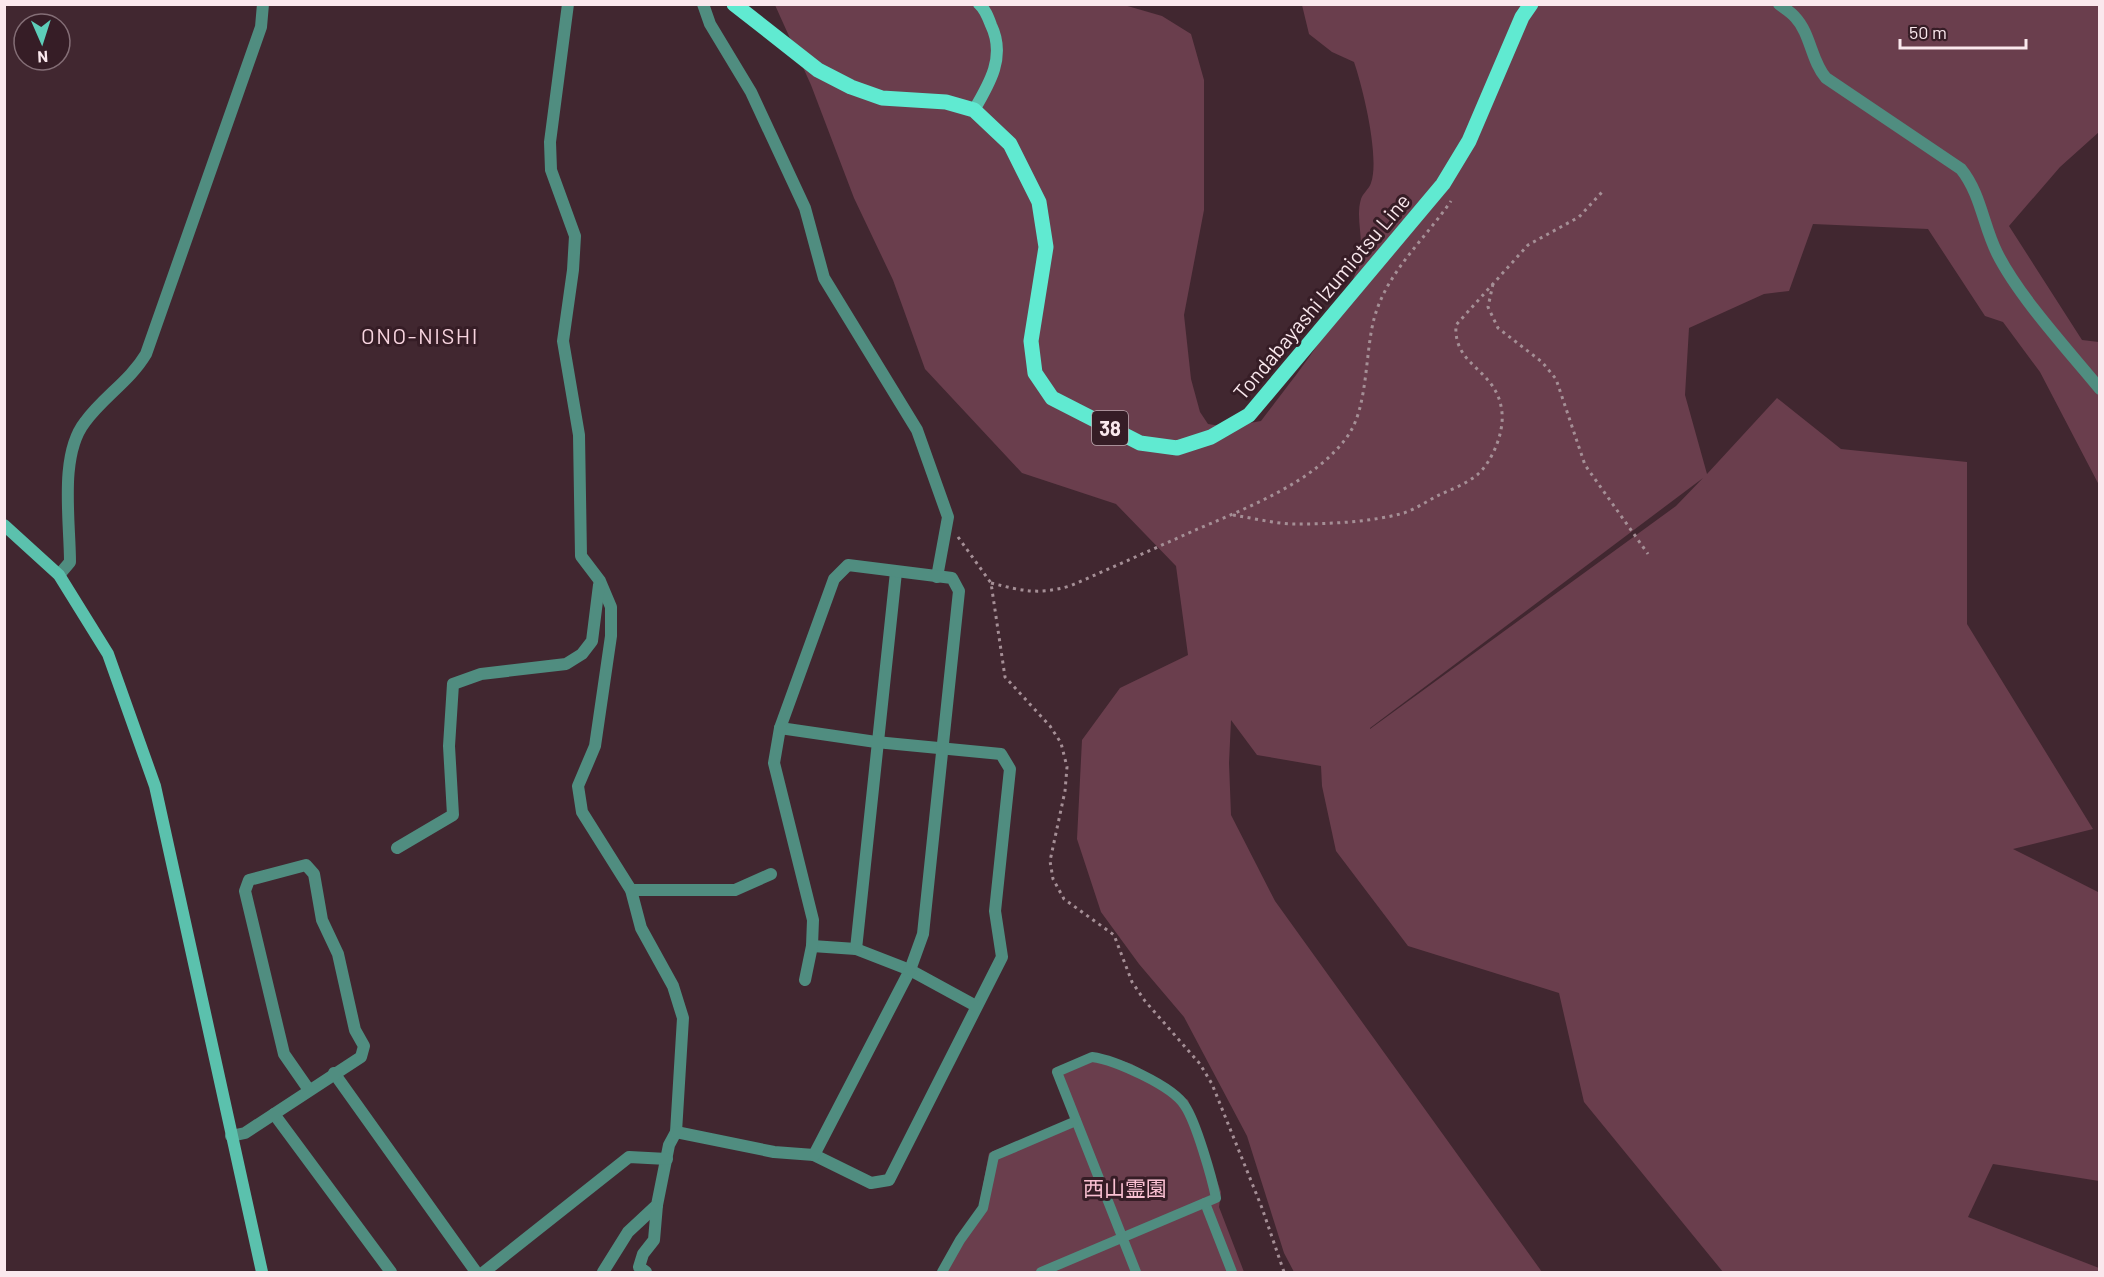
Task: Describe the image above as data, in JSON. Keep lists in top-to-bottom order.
{
  "streets": {
    "main road": ["Tondabayashi Izumiotsu Line", "38"]
  },
  "districts": ["ONO-NISHI"],
  "parks": ["西山霊園"],
  "scale_bar": "50 m",
  "north": "bottom"
}
